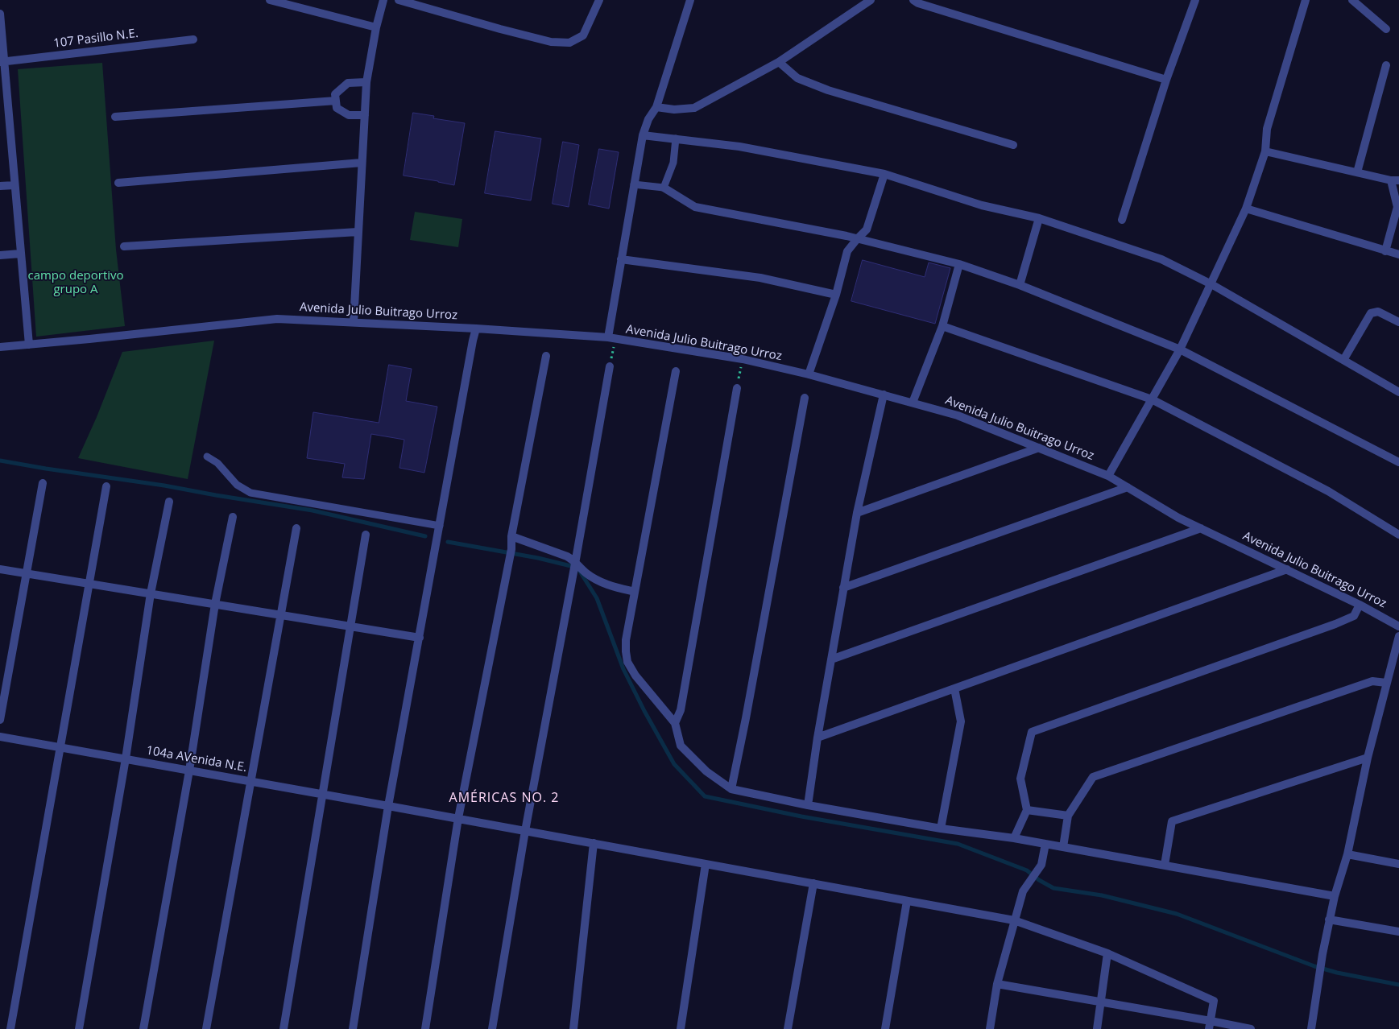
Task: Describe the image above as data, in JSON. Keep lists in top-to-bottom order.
{
  "streets": {
    "street": ["107 Pasillo N.E.", "Avenida Julio Buitrago Urroz", "104a AVenida N.E."]
  },
  "districts": ["AMÉRICAS NO. 2"],
  "parks": ["campo deportivo grupo A"]
}
